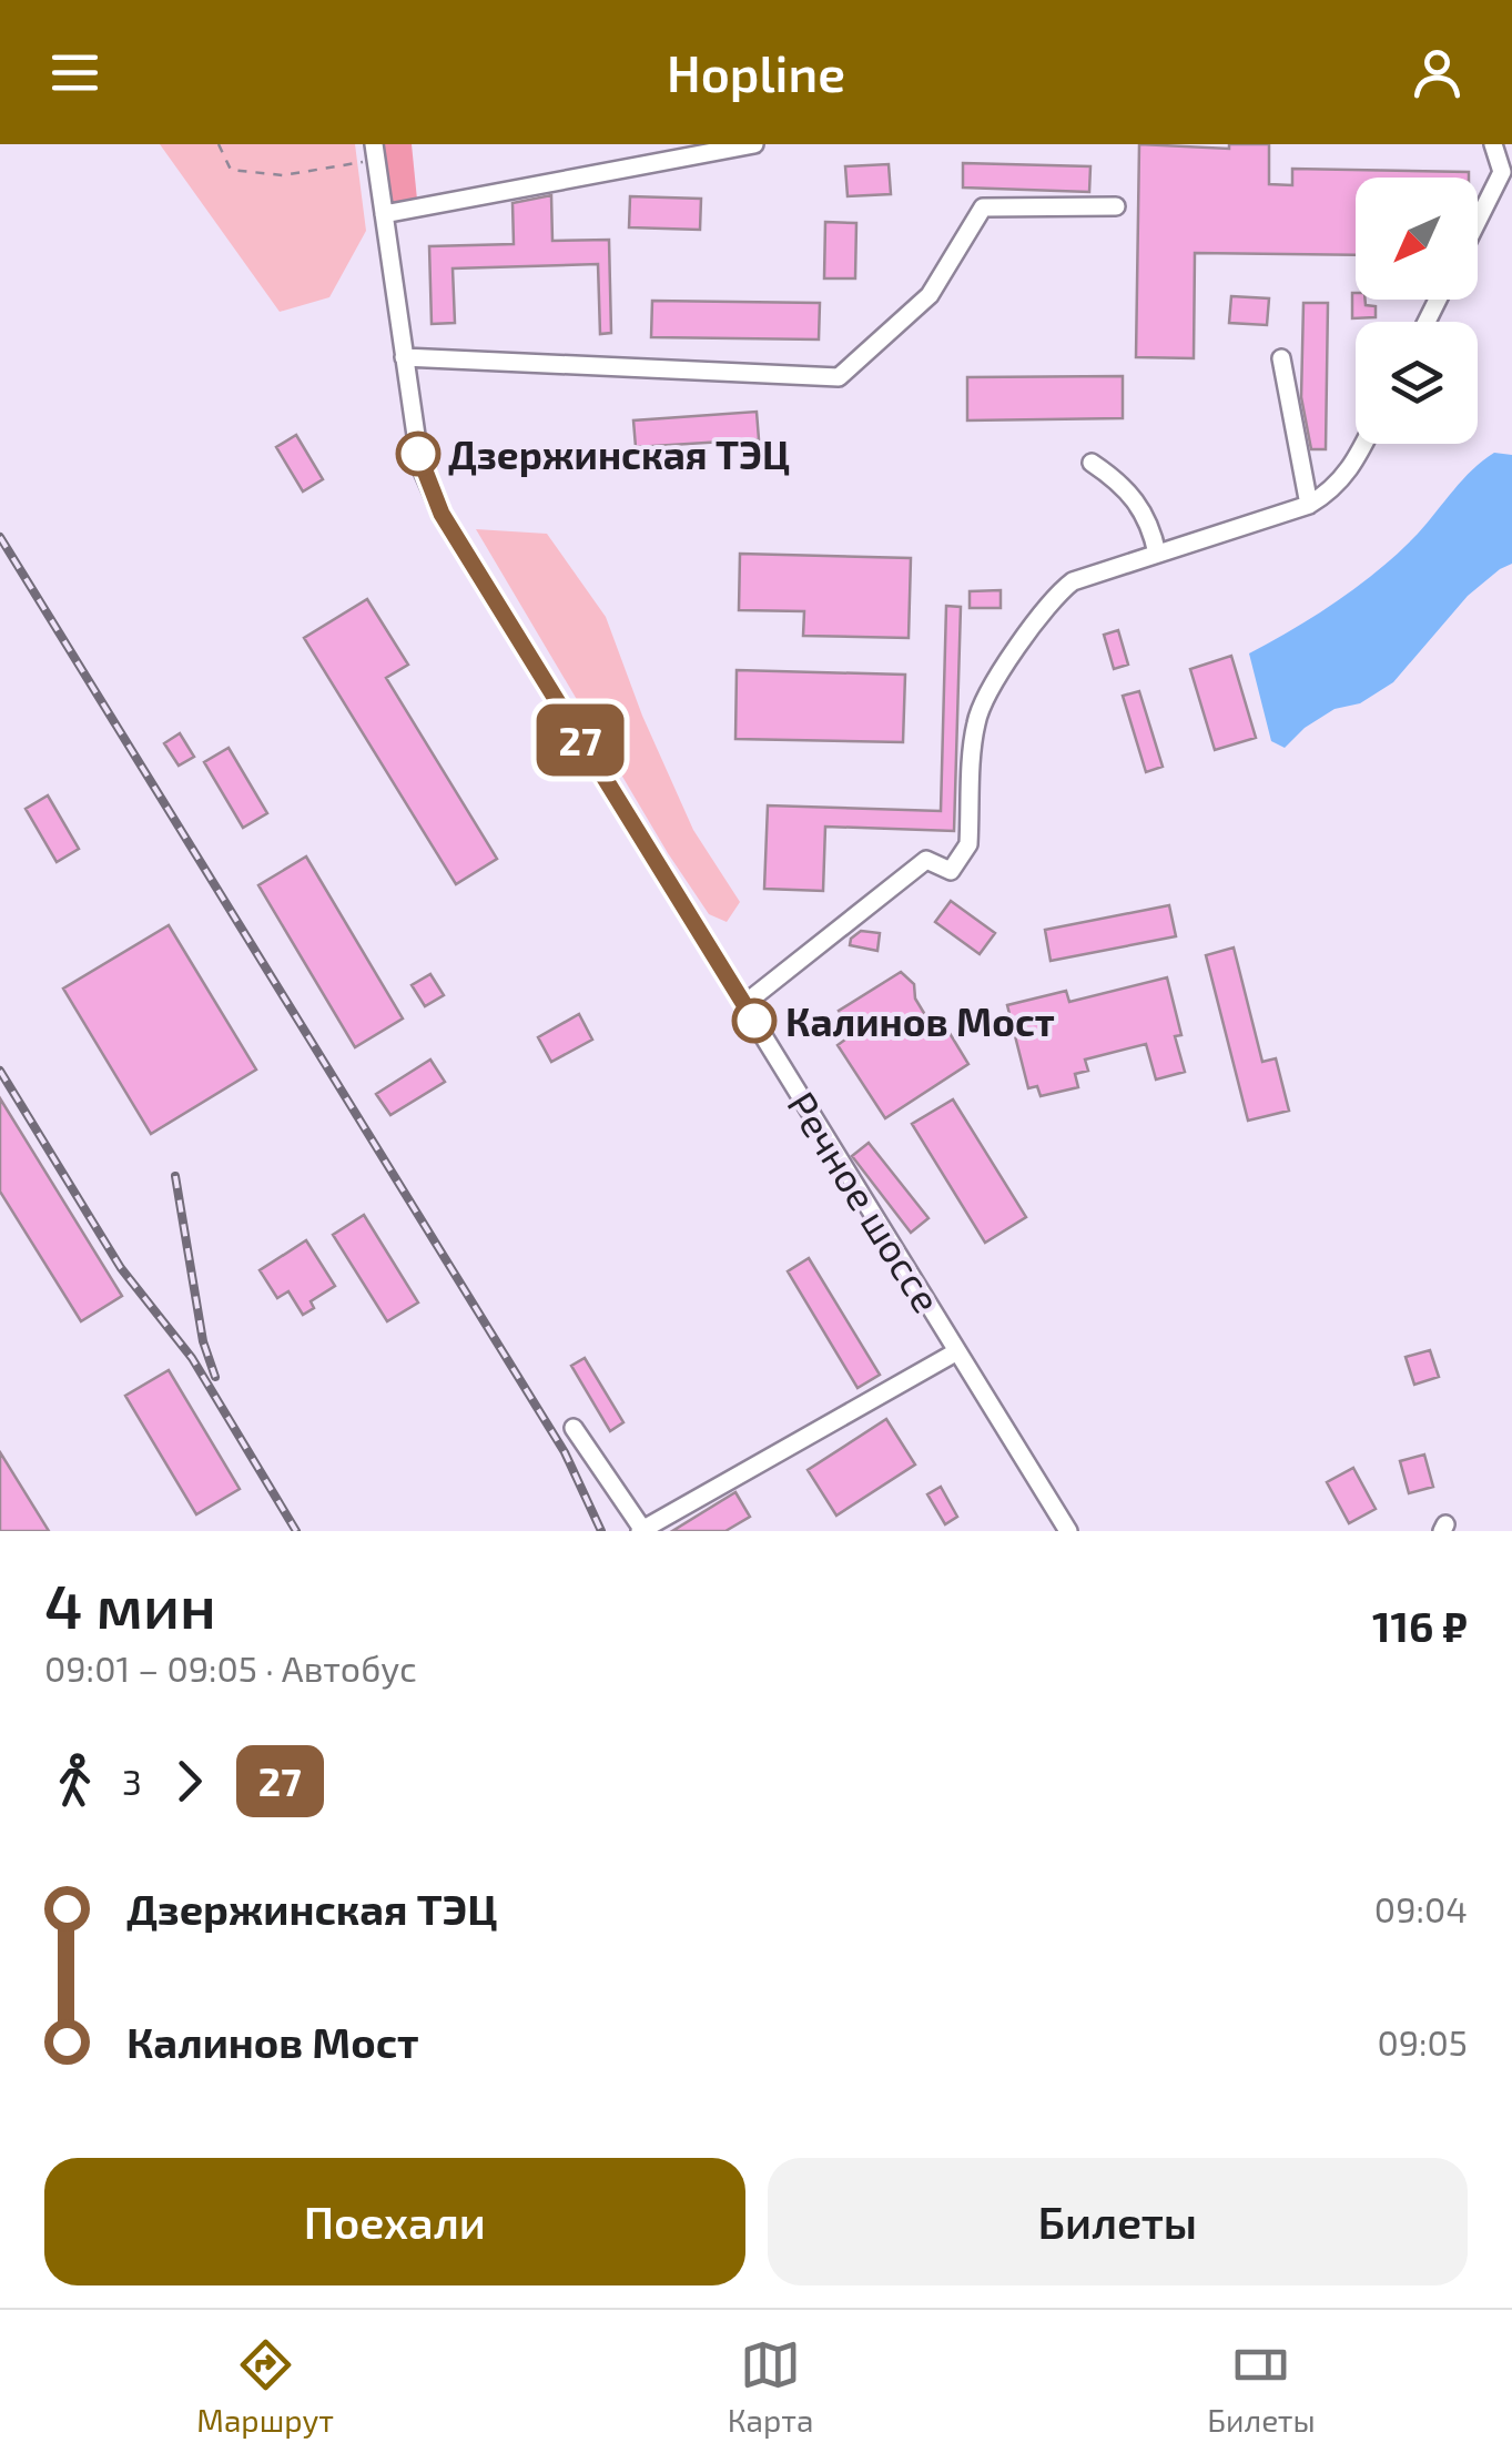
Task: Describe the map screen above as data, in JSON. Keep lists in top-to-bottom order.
{
  "streets": {
    "street": ["Речное шоссе"]
  },
  "places": ["Дзержинская ТЭЦ", "Калинов Мост"],
  "lines": ["bus line 27"],
  "north": "bottom left",
  "page": {
    "header": "Hopline",
    "on_map": "27",
    "heading": ["4 мин", "09:01 – 09:05 · Автобус", "116 ₽"],
    "legs": ["3", "27"],
    "list": [
      {
        "name": "Дзержинская ТЭЦ",
        "value": "09:04"
      },
      {
        "name": "Калинов Мост",
        "value": "09:05"
      }
    ],
    "buttons": ["Поехали", "Билеты"],
    "tabs": ["Маршрут", "Карта", "Билеты"]
  }
}
